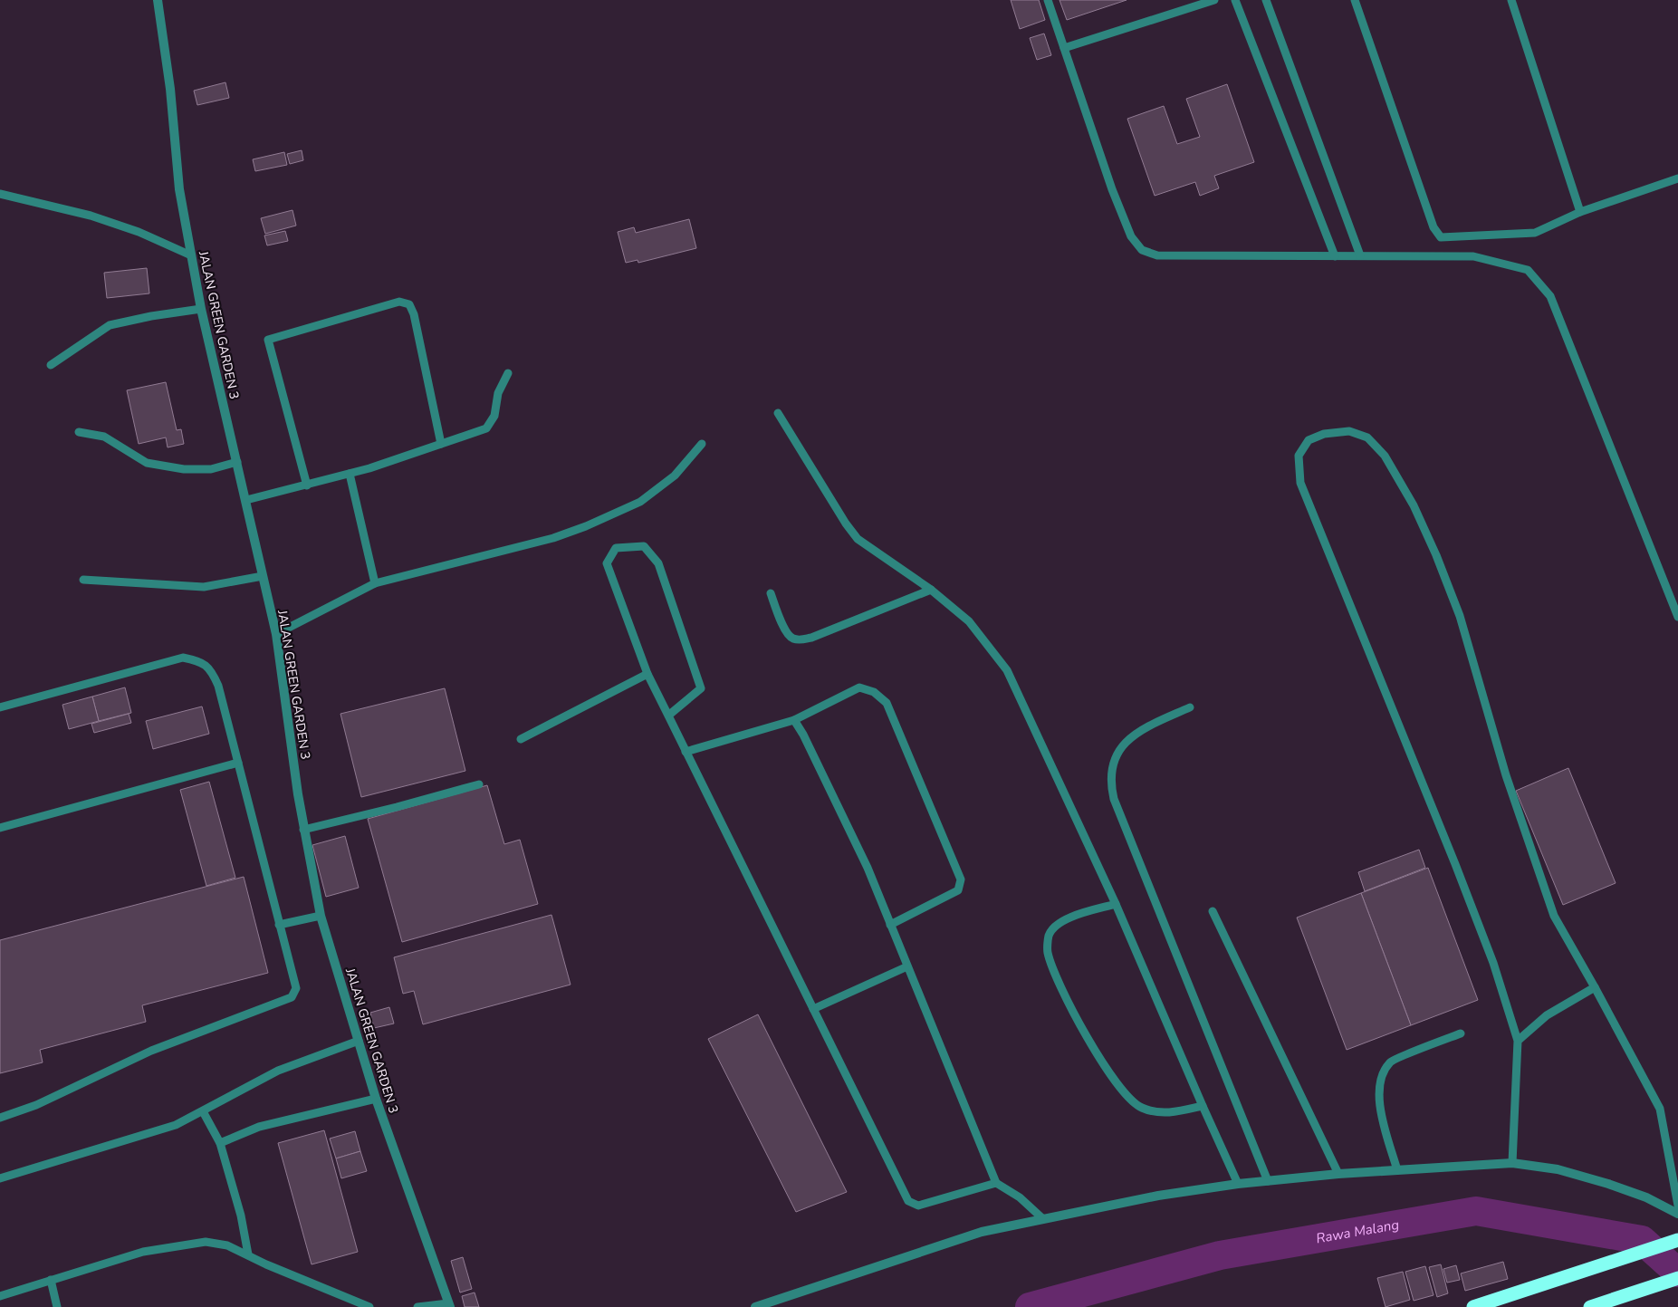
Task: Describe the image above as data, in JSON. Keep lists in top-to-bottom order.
{
  "streets": {
    "street": ["JALAN GREEN GARDEN 3"]
  },
  "water": ["Rawa Malang"]
}
